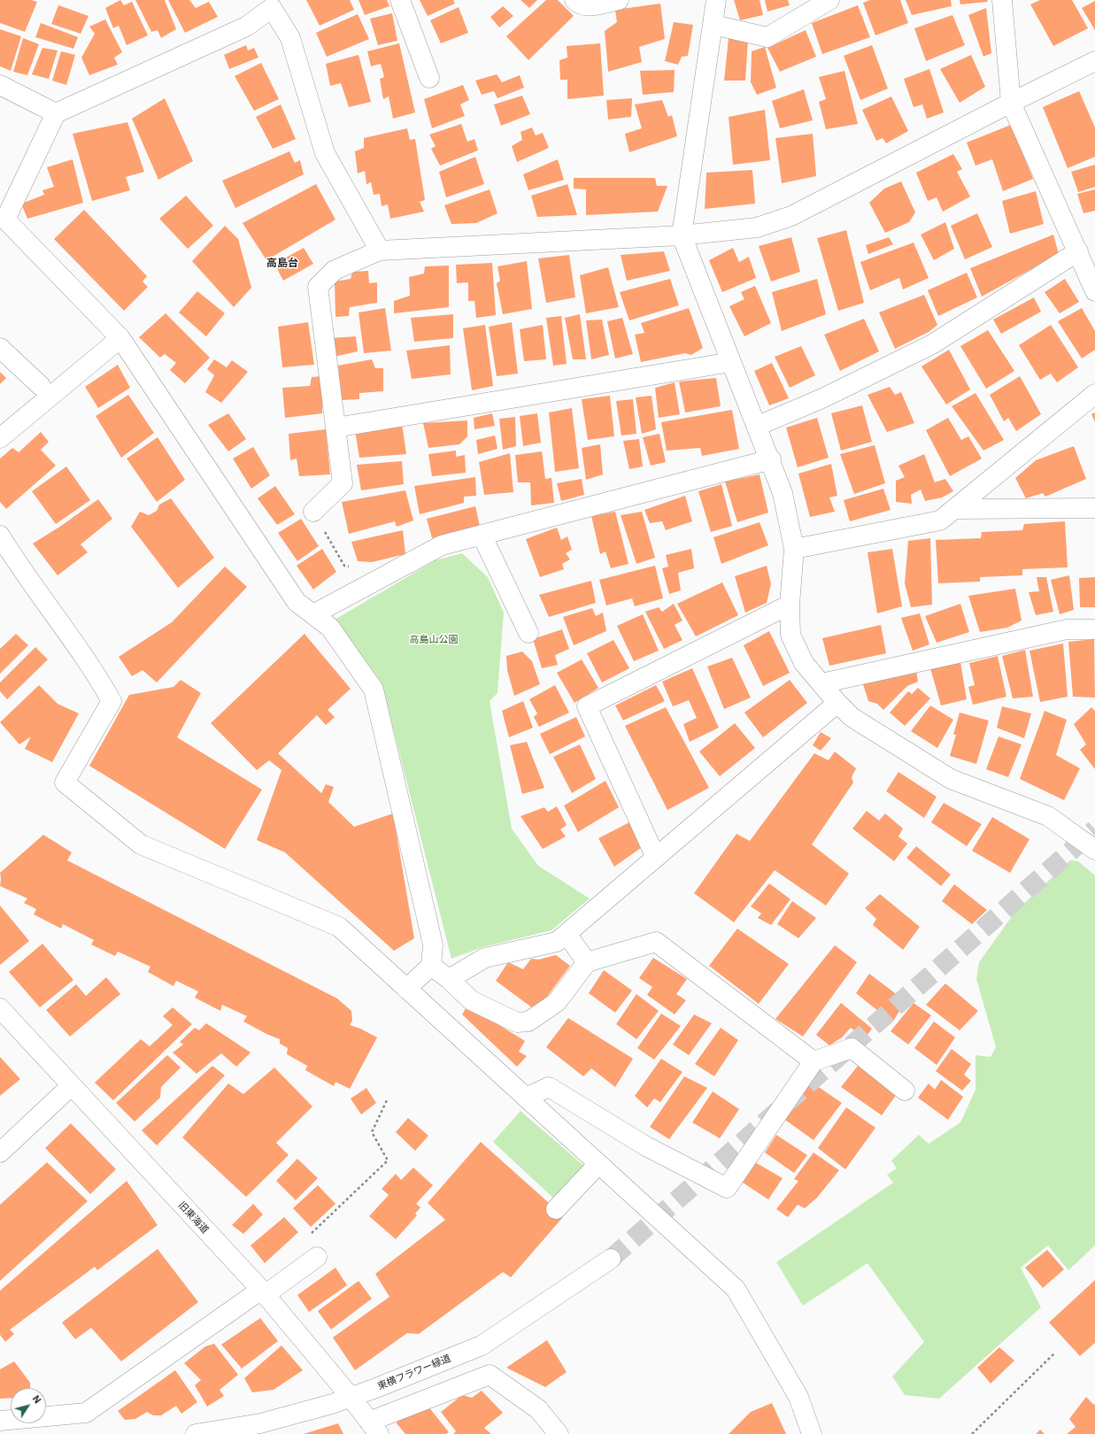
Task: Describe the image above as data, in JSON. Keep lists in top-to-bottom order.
{
  "streets": {
    "street": ["旧東海道", "東横フラワー緑道"]
  },
  "crossings": [
    ["旧東海道", "東横フラワー緑道"]
  ],
  "districts": ["高島台"],
  "parks": ["高島山公園"],
  "north": "top right"
}
